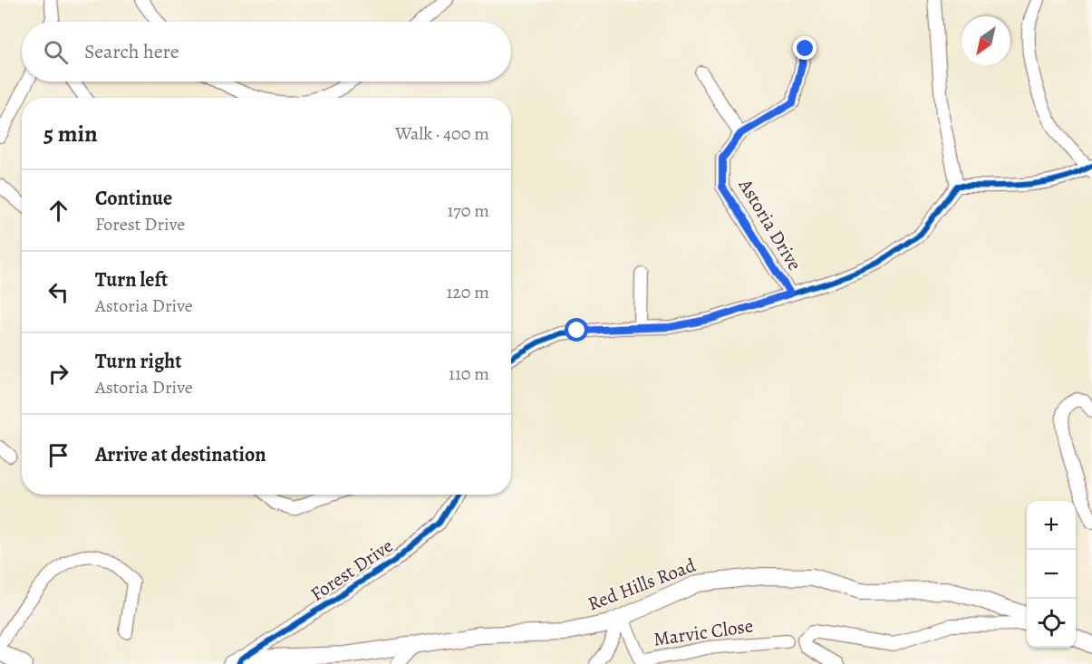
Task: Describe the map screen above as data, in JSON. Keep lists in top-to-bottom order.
{
  "streets": {
    "main road": ["Red Hills Road"],
    "street": ["Astoria Drive", "Forest Drive", "Marvic Close"]
  },
  "crossings": [
    ["Forest Drive", "Red Hills Road"],
    ["Red Hills Road", "Marvic Close"]
  ],
  "north": "bottom left",
  "page": {
    "search": "Search here",
    "heading": ["5 min", "Walk · 400 m"],
    "list": [
      ["Continue", "Forest Drive", "170 m"],
      ["Turn left", "Astoria Drive", "120 m"],
      ["Turn right", "Astoria Drive", "110 m"],
      "Arrive at destination"
    ],
    "map_buttons": ["+", "−"]
  }
}
